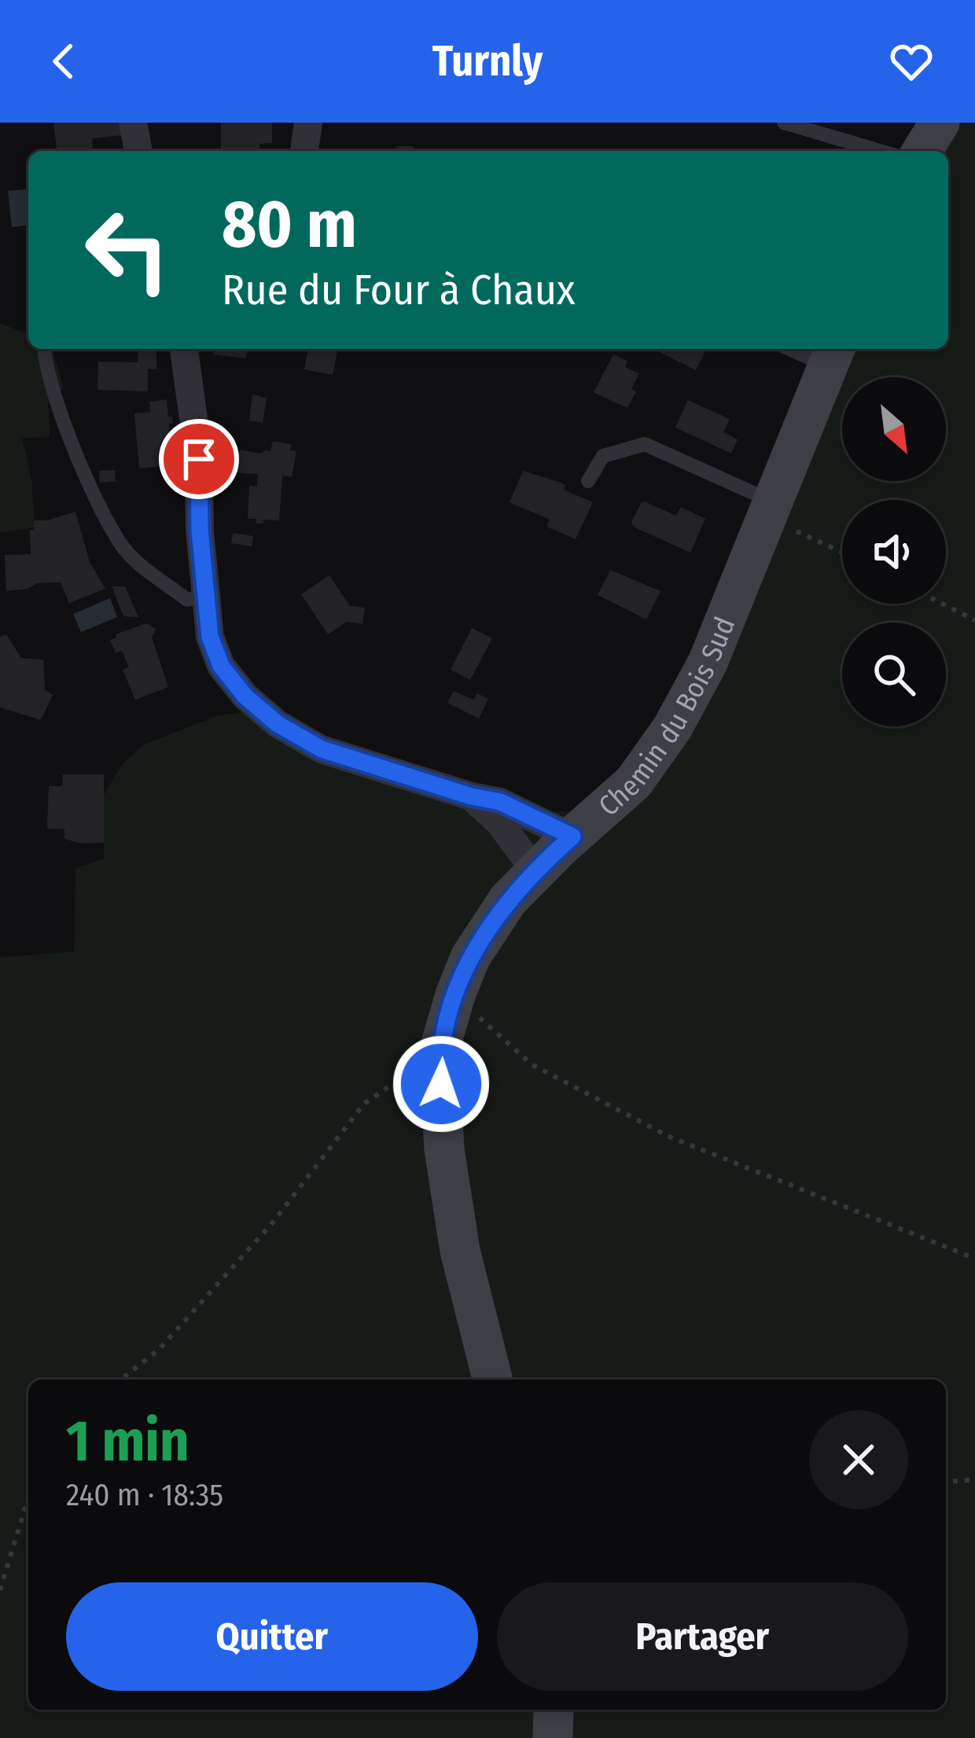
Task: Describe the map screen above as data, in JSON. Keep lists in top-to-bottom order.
{
  "streets": {
    "street": ["Chemin du Bois Sud"]
  },
  "north": "bottom right",
  "page": {
    "header": "Turnly",
    "turn": ["80 m", "Rue du Four à Chaux"],
    "heading": ["1 min", "240 m · 18:35"],
    "buttons": ["Quitter", "Partager"]
  }
}
